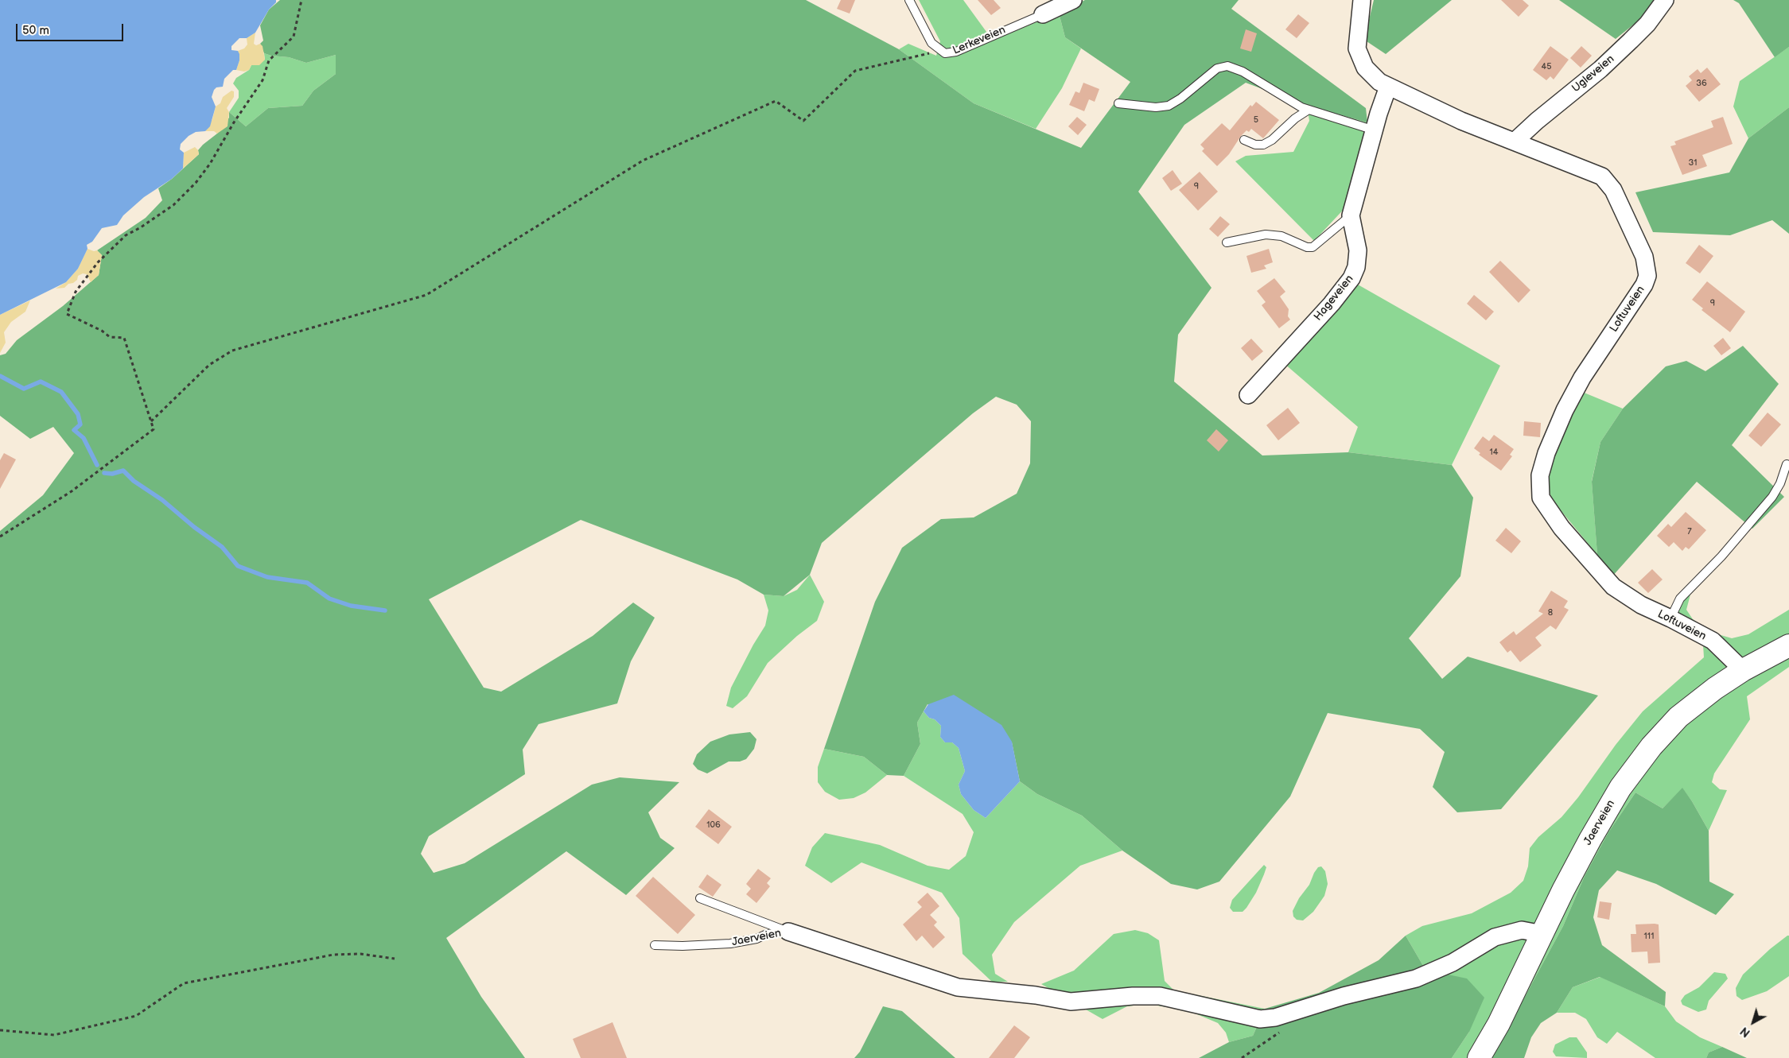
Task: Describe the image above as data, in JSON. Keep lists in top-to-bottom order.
{
  "streets": {
    "main road": ["Jaerveien"],
    "street": [
      "Lerkeveien",
      "Ugleveien",
      "Hageveien",
      "Loftuveien"
    ]
  },
  "crossings": [
    ["Ugleveien", "Loftuveien"],
    ["Hageveien", "Loftuveien"],
    ["Loftuveien", "Jaerveien"]
  ],
  "house_numbers": [
    "45",
    "36",
    "5",
    "31",
    "9",
    "9",
    "14",
    "7",
    "8",
    "106",
    "111"
  ],
  "scale_bar": "50 m",
  "north": "bottom left"
}
